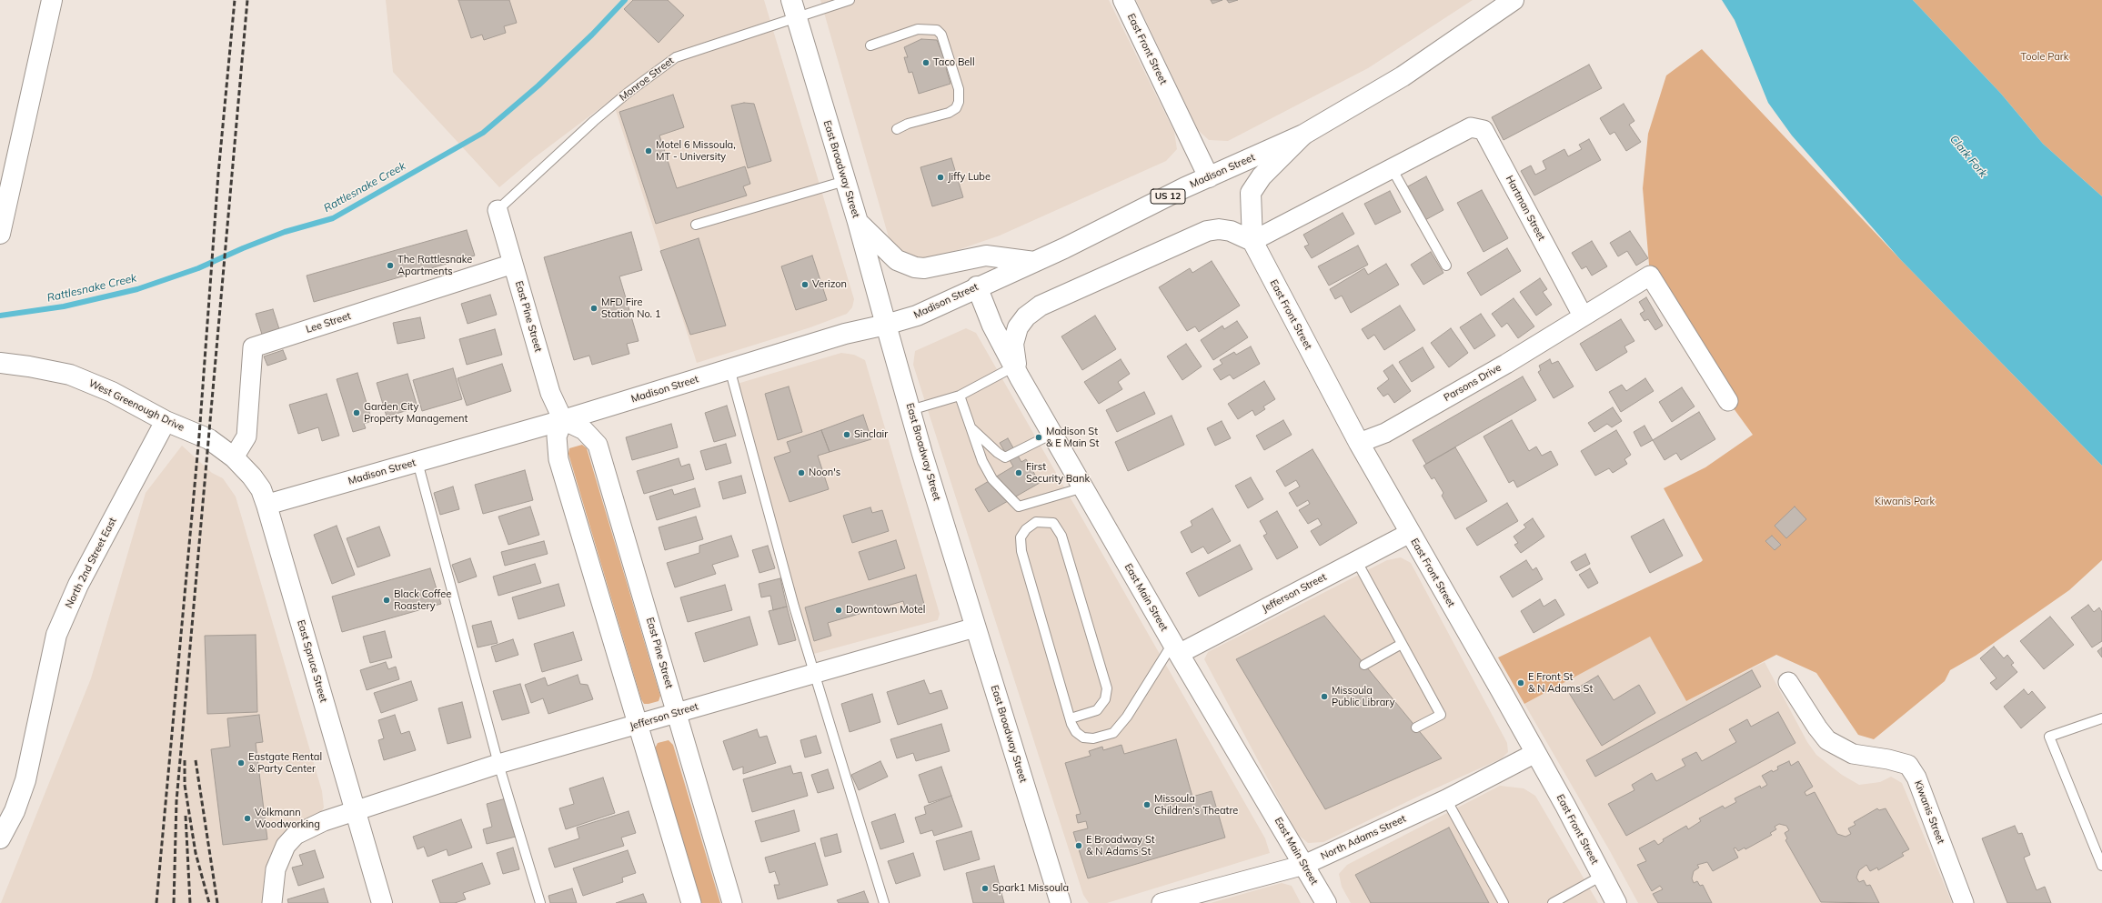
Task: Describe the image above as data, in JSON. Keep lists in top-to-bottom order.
{
  "streets": {
    "main road": [
      "East Front Street",
      "East Broadway Street",
      "Madison Street",
      "US 12",
      "West Greenough Drive",
      "North 2nd Street East",
      "East Main Street",
      "East Spruce Street"
    ],
    "street": [
      "Hartman Street",
      "East Pine Street",
      "Lee Street",
      "Parsons Drive",
      "Jefferson Street",
      "Kiwanis Street",
      "North Adams Street"
    ],
    "lane": ["Monroe Street"]
  },
  "crossings": [
    ["East Front Street", "Madison Street"],
    ["East Front Street", "Hartman Street"],
    ["East Front Street", "Parsons Drive"],
    ["East Front Street", "Jefferson Street"],
    ["East Front Street", "North Adams Street"],
    ["Monroe Street", "East Broadway Street"],
    ["Monroe Street", "East Pine Street"],
    ["East Broadway Street", "Madison Street"],
    ["East Broadway Street", "Jefferson Street"],
    ["Madison Street", "East Pine Street"],
    ["Madison Street", "East Main Street"],
    ["Madison Street", "East Spruce Street"],
    ["Hartman Street", "Parsons Drive"],
    ["East Pine Street", "Lee Street"],
    ["East Pine Street", "Jefferson Street"],
    ["Lee Street", "East Spruce Street"],
    ["West Greenough Drive", "North 2nd Street East"],
    ["West Greenough Drive", "East Spruce Street"],
    ["Jefferson Street", "East Main Street"],
    ["Jefferson Street", "East Spruce Street"],
    ["East Main Street", "North Adams Street"]
  ],
  "water": ["Clark Fork", "Rattlesnake Creek"],
  "parks": ["Toole Park", "Kiwanis Park"],
  "places": [
    "Taco Bell",
    "Motel 6 Missoula, MT - University",
    "Jiffy Lube",
    "The Rattlesnake Apartments",
    "Verizon",
    "MFD Fire Station No. 1",
    "Garden City Property Management",
    "Sinclair",
    "Madison St & E Main St",
    "Noon's",
    "First Security Bank",
    "Black Coffee Roastery",
    "Downtown Motel",
    "E Front St & N Adams St",
    "Missoula Public Library",
    "Eastgate Rental & Party Center",
    "Missoula Children's Theatre",
    "Volkmann Woodworking",
    "E Broadway St & N Adams St",
    "Spark1 Missoula"
  ]
}
